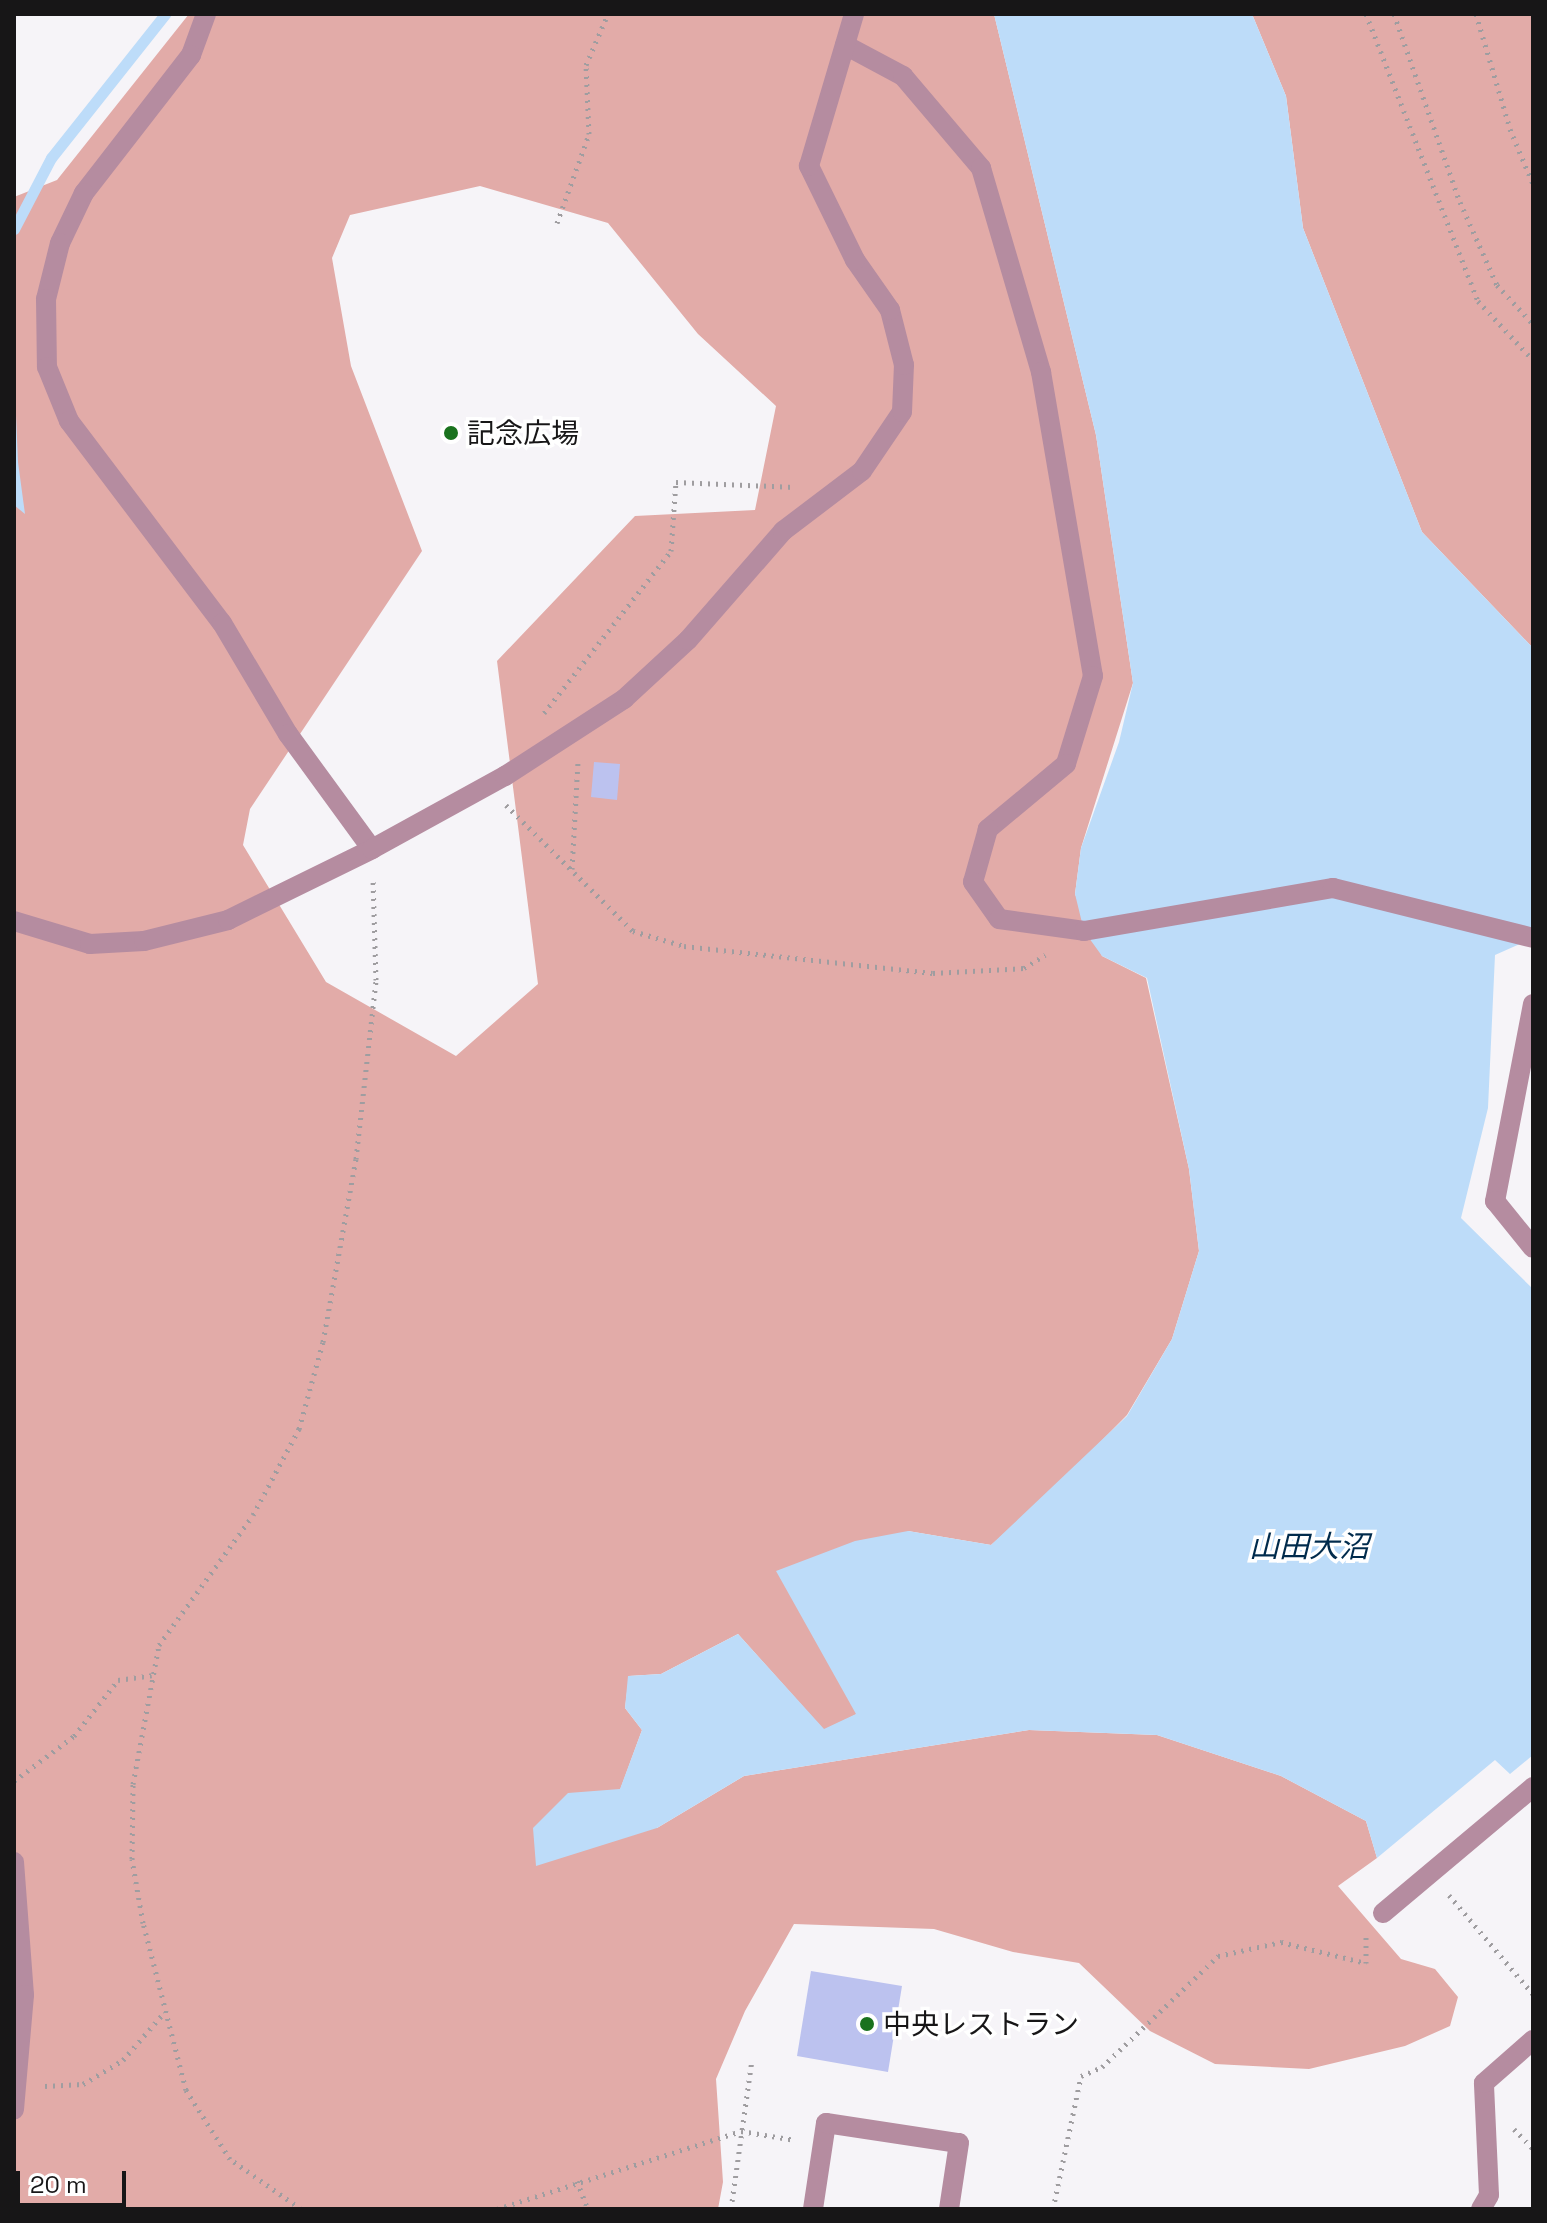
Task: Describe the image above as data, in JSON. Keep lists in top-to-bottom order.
{
  "water": ["山田大沼"],
  "places": ["記念広場", "中央レストラン"],
  "scale_bar": "20 m"
}
